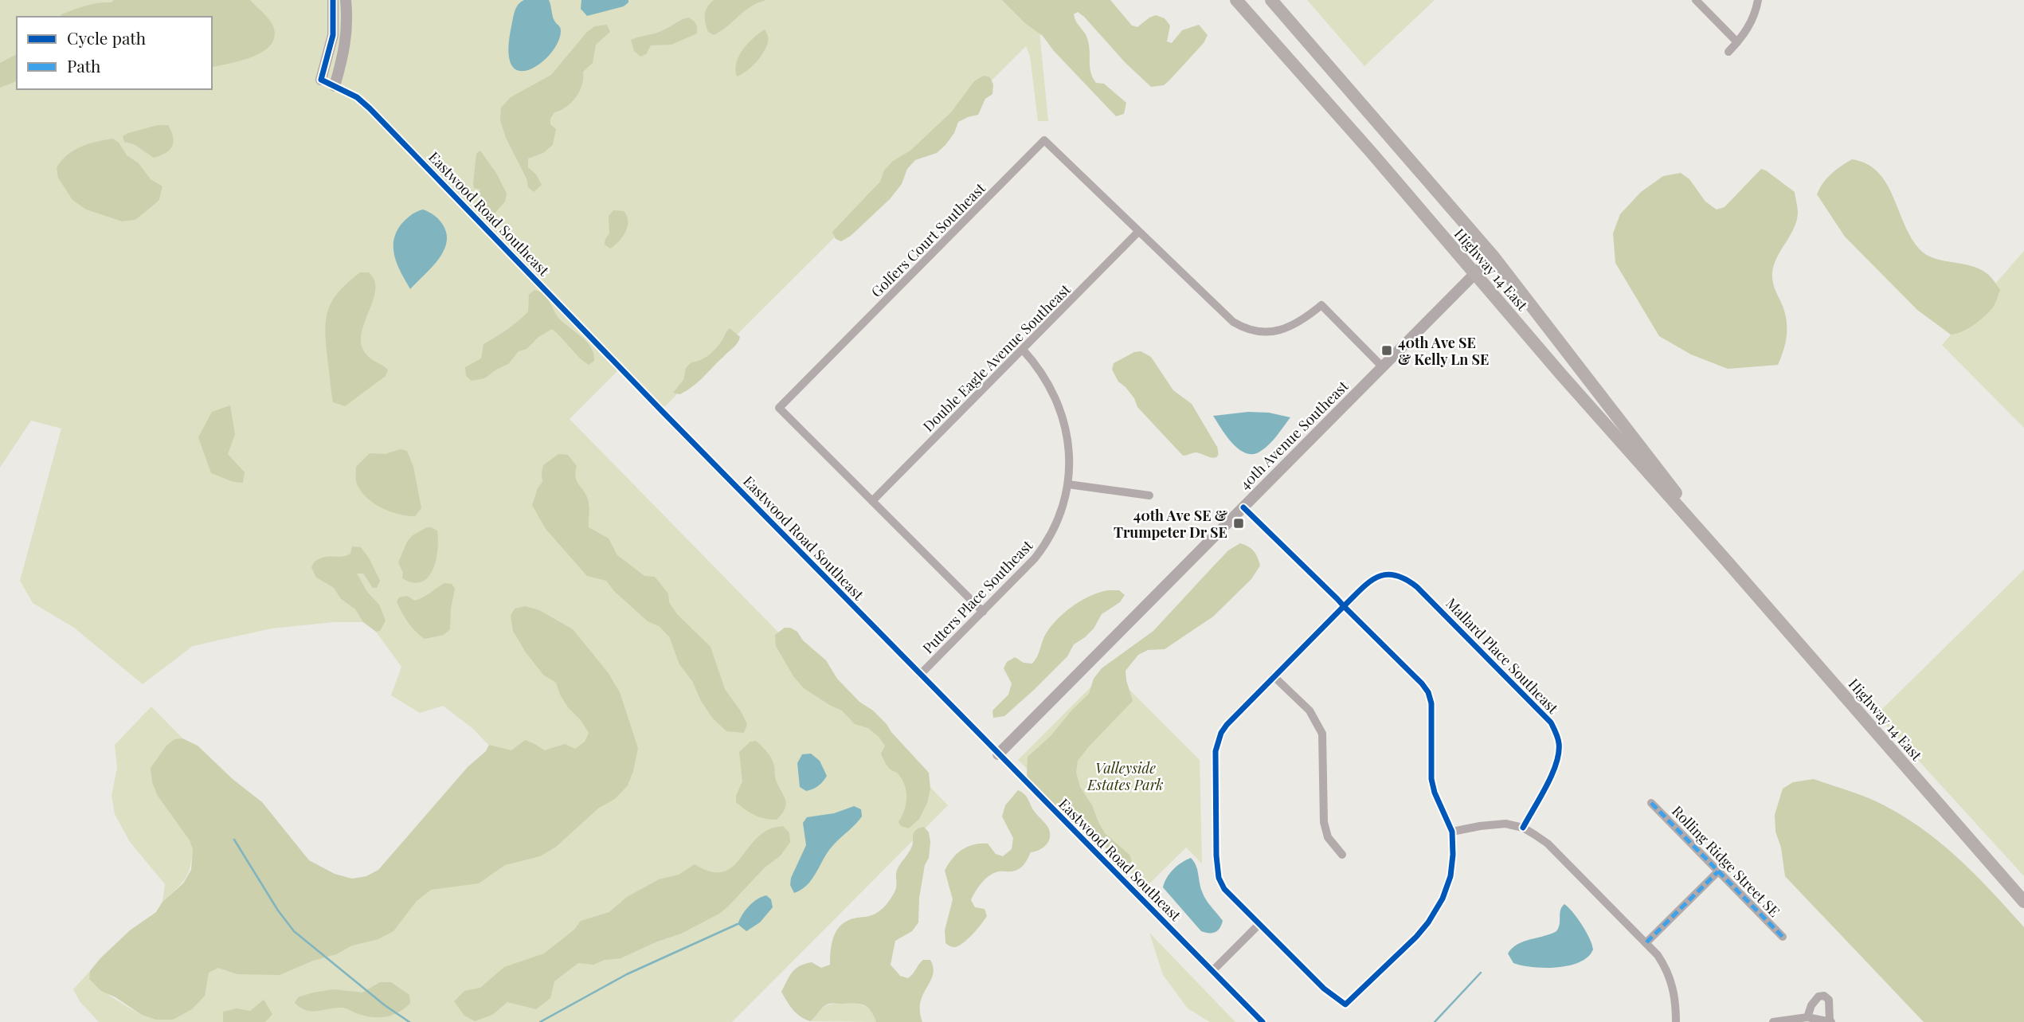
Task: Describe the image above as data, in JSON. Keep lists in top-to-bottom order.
{
  "streets": {
    "main road": ["Highway 14 East"],
    "street": [
      "Eastwood Road Southeast",
      "Golfers Court Southeast",
      "Double Eagle Avenue Southeast",
      "40th Avenue Southeast",
      "Putters Place Southeast",
      "Mallard Place Southeast",
      "Rolling Ridge Street SE"
    ]
  },
  "crossings": [
    ["Eastwood Road Southeast", "40th Avenue Southeast"],
    ["Eastwood Road Southeast", "Putters Place Southeast"],
    ["Golfers Court Southeast", "Double Eagle Avenue Southeast"],
    ["Golfers Court Southeast", "40th Avenue Southeast"],
    ["Golfers Court Southeast", "Putters Place Southeast"],
    ["Highway 14 East", "40th Avenue Southeast"],
    ["Double Eagle Avenue Southeast", "Putters Place Southeast"]
  ],
  "parks": ["Valleyside Estates Park"],
  "places": {
    "transit": ["40th Ave SE & Kelly Ln SE", "40th Ave SE & Trumpeter Dr SE"]
  },
  "legend": ["Cycle path", "Path"]
}
